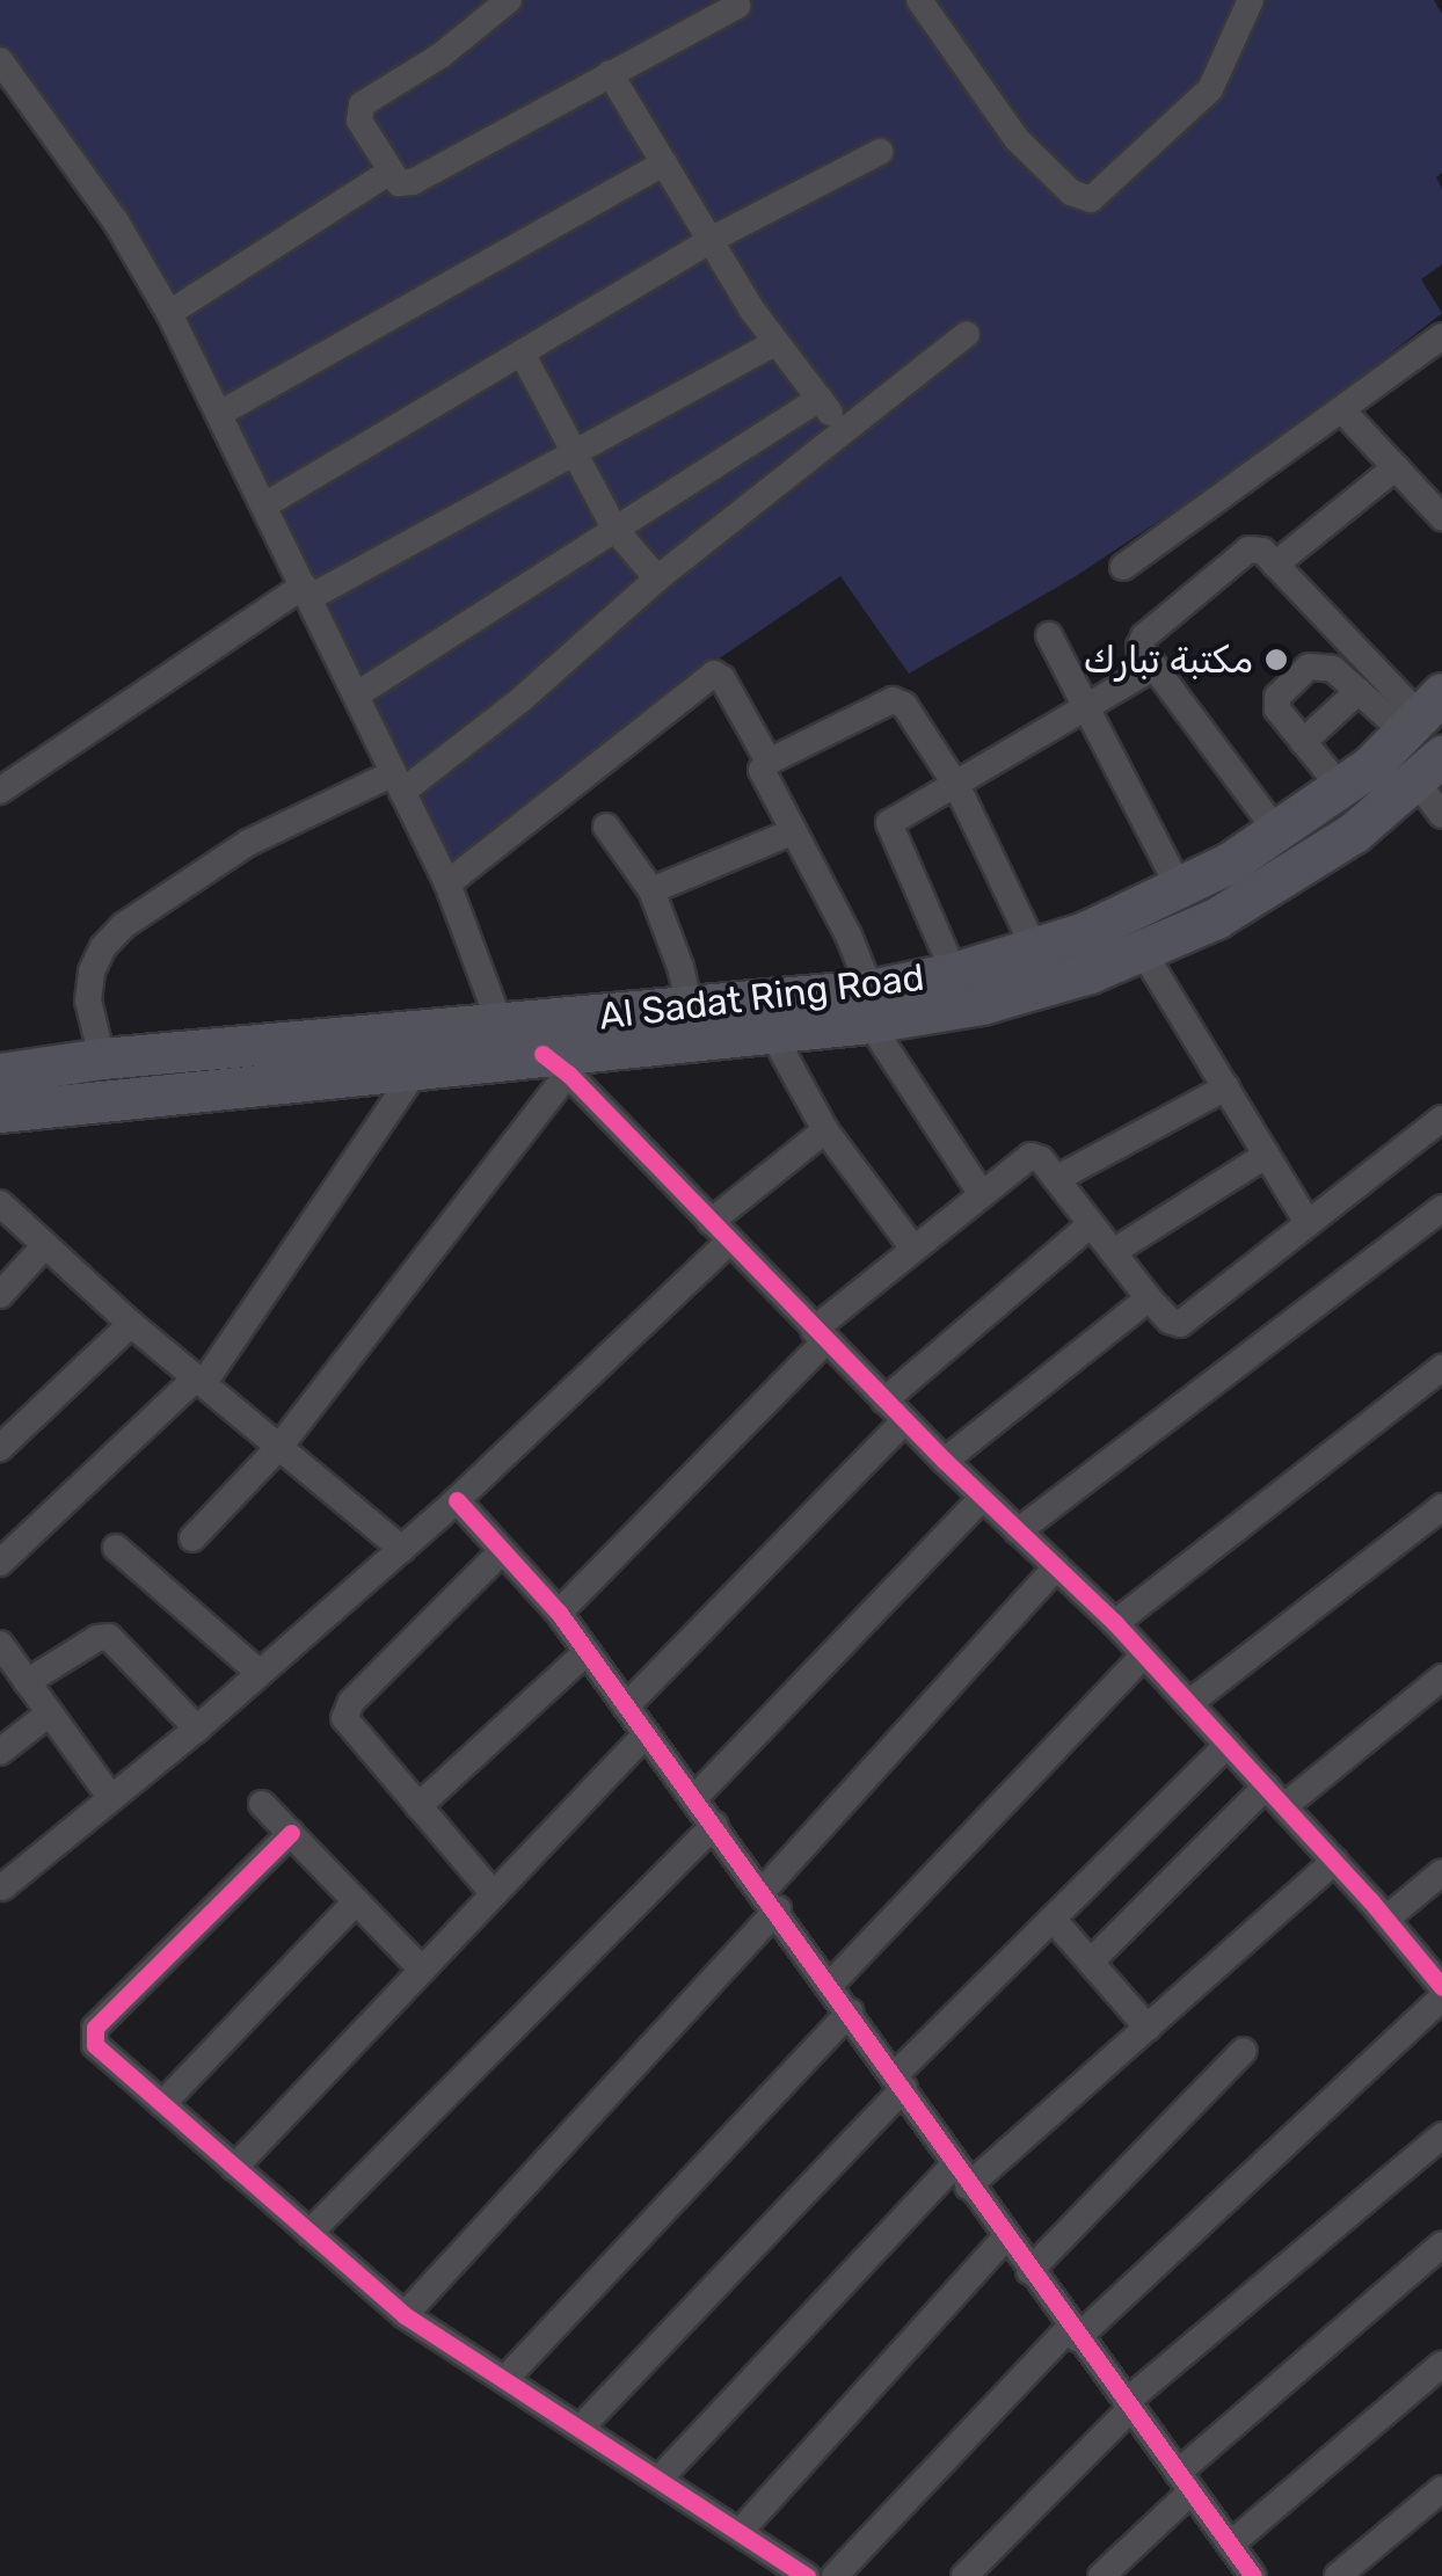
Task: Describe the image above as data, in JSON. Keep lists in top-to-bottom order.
{
  "streets": {
    "highway": ["Al Sadat Ring Road"]
  },
  "places": ["مكتبة تبارك"]
}
